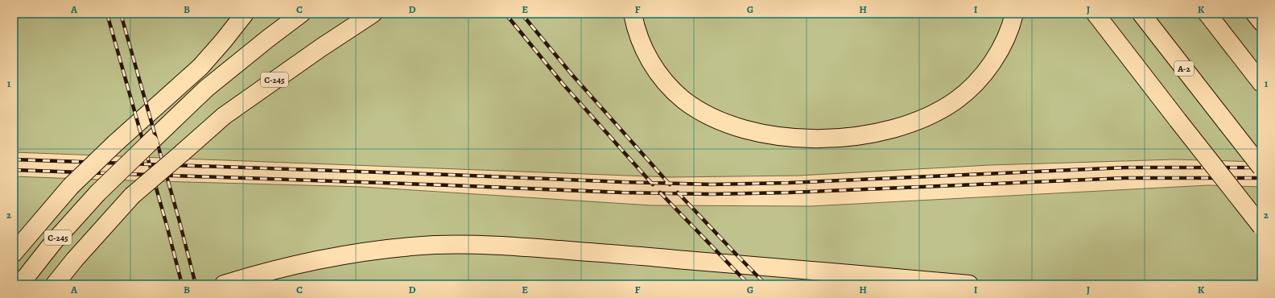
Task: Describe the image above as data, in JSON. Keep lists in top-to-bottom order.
{
  "streets": {
    "highway": ["A-2", "C-245"]
  },
  "grid": {
    "columns": [
      "A",
      "B",
      "C",
      "D",
      "E",
      "F",
      "G",
      "H",
      "I",
      "J",
      "K"
    ],
    "rows": ["1", "2"]
  }
}
